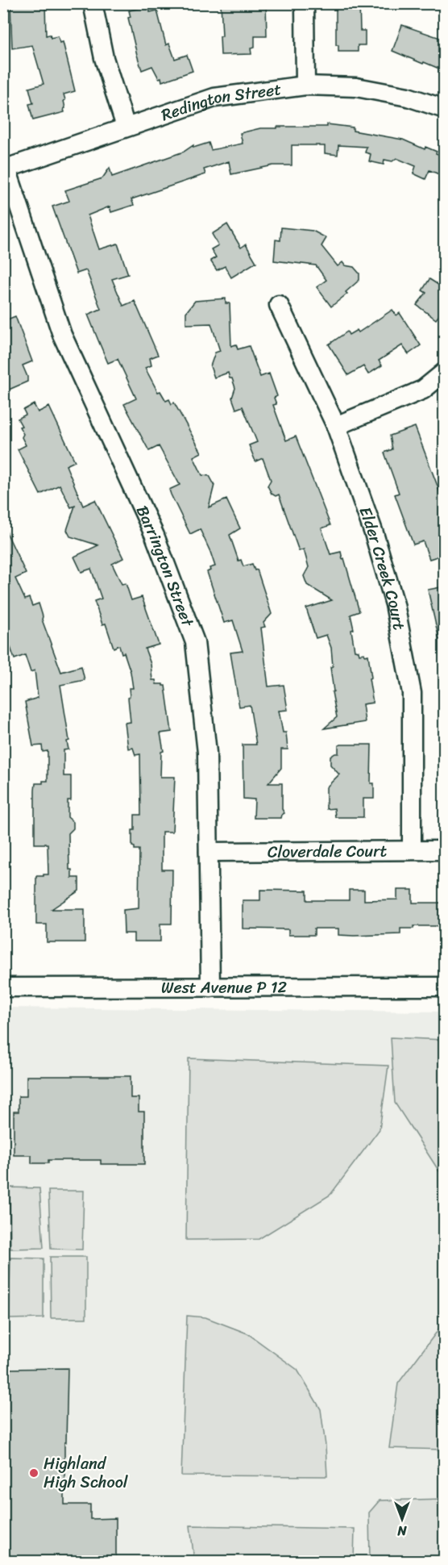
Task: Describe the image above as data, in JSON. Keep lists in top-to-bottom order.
{
  "streets": {
    "street": [
      "Redington Street",
      "Barrington Street",
      "Elder Creek Court",
      "Cloverdale Court",
      "West Avenue P 12"
    ]
  },
  "crossings": [
    ["Redington Street", "Barrington Street"],
    ["Barrington Street", "Cloverdale Court"],
    ["Barrington Street", "West Avenue P 12"],
    ["Elder Creek Court", "Cloverdale Court"]
  ],
  "places": ["Highland High School"],
  "north": "bottom"
}
